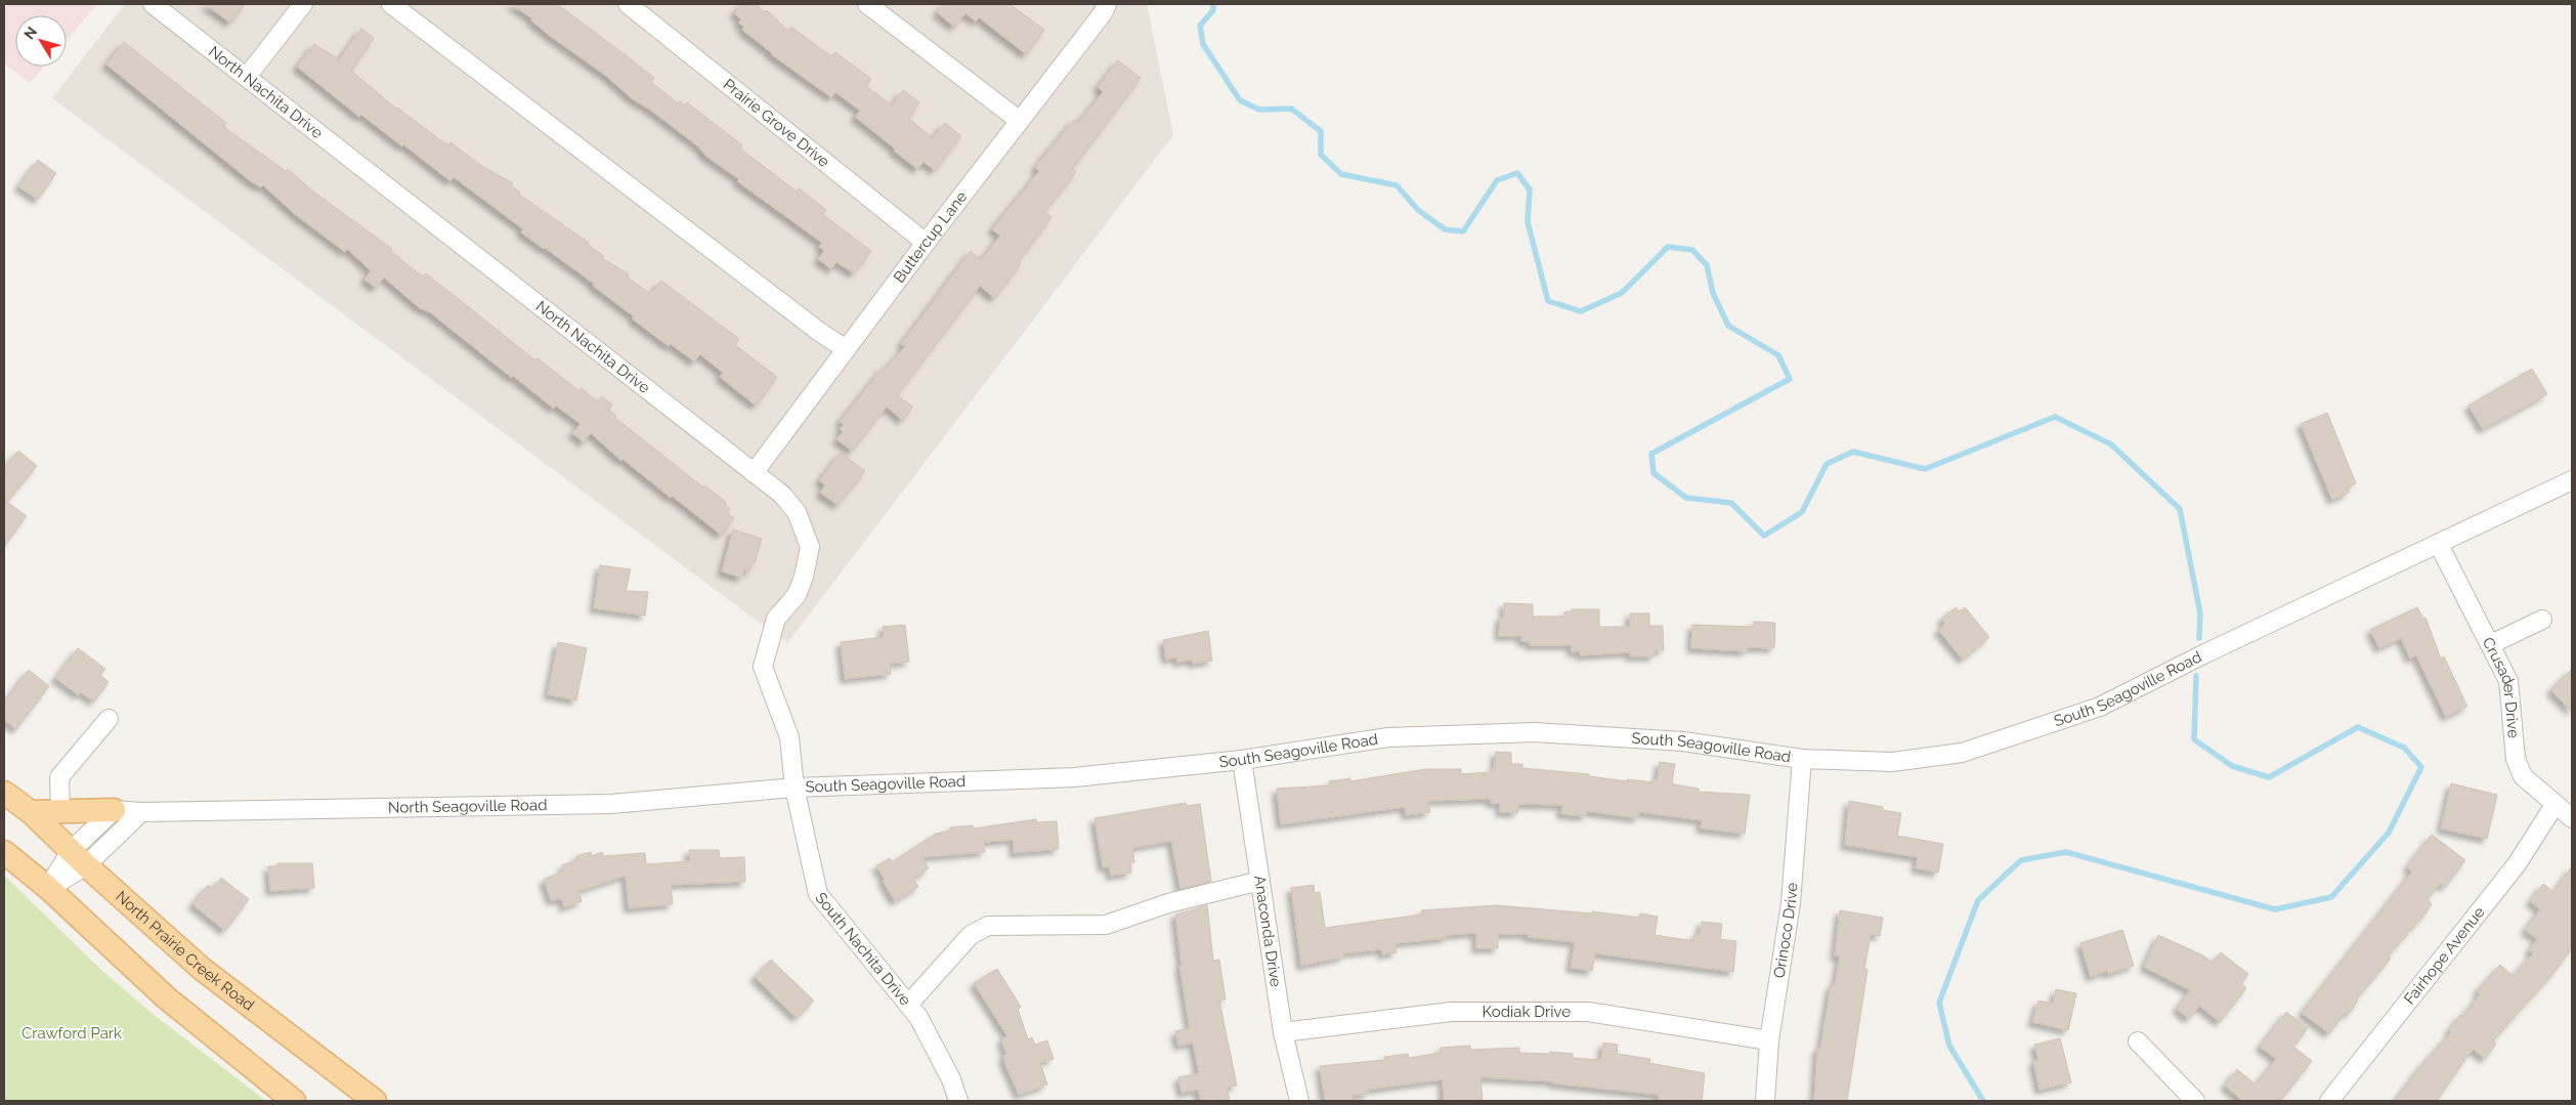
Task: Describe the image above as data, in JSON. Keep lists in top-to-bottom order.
{
  "streets": {
    "main road": ["North Prairie Creek Road"],
    "street": [
      "North Nachita Drive",
      "Prairie Grove Drive",
      "Buttercup Lane",
      "South Seagoville Road",
      "Crusader Drive",
      "North Seagoville Road",
      "Orinoco Drive",
      "Anaconda Drive",
      "South Nachita Drive",
      "Fairhope Avenue",
      "Kodiak Drive"
    ]
  },
  "crossings": [
    ["North Nachita Drive", "Buttercup Lane"],
    ["North Nachita Drive", "South Seagoville Road"],
    ["North Nachita Drive", "North Seagoville Road"],
    ["North Nachita Drive", "South Nachita Drive"],
    ["Prairie Grove Drive", "Buttercup Lane"],
    ["South Seagoville Road", "Crusader Drive"],
    ["South Seagoville Road", "North Seagoville Road"],
    ["South Seagoville Road", "Orinoco Drive"],
    ["South Seagoville Road", "Anaconda Drive"],
    ["South Seagoville Road", "South Nachita Drive"],
    ["Crusader Drive", "Fairhope Avenue"],
    ["North Seagoville Road", "South Nachita Drive"],
    ["Orinoco Drive", "Kodiak Drive"],
    ["Anaconda Drive", "Kodiak Drive"]
  ],
  "parks": ["Crawford Park"],
  "north": "top left"
}
